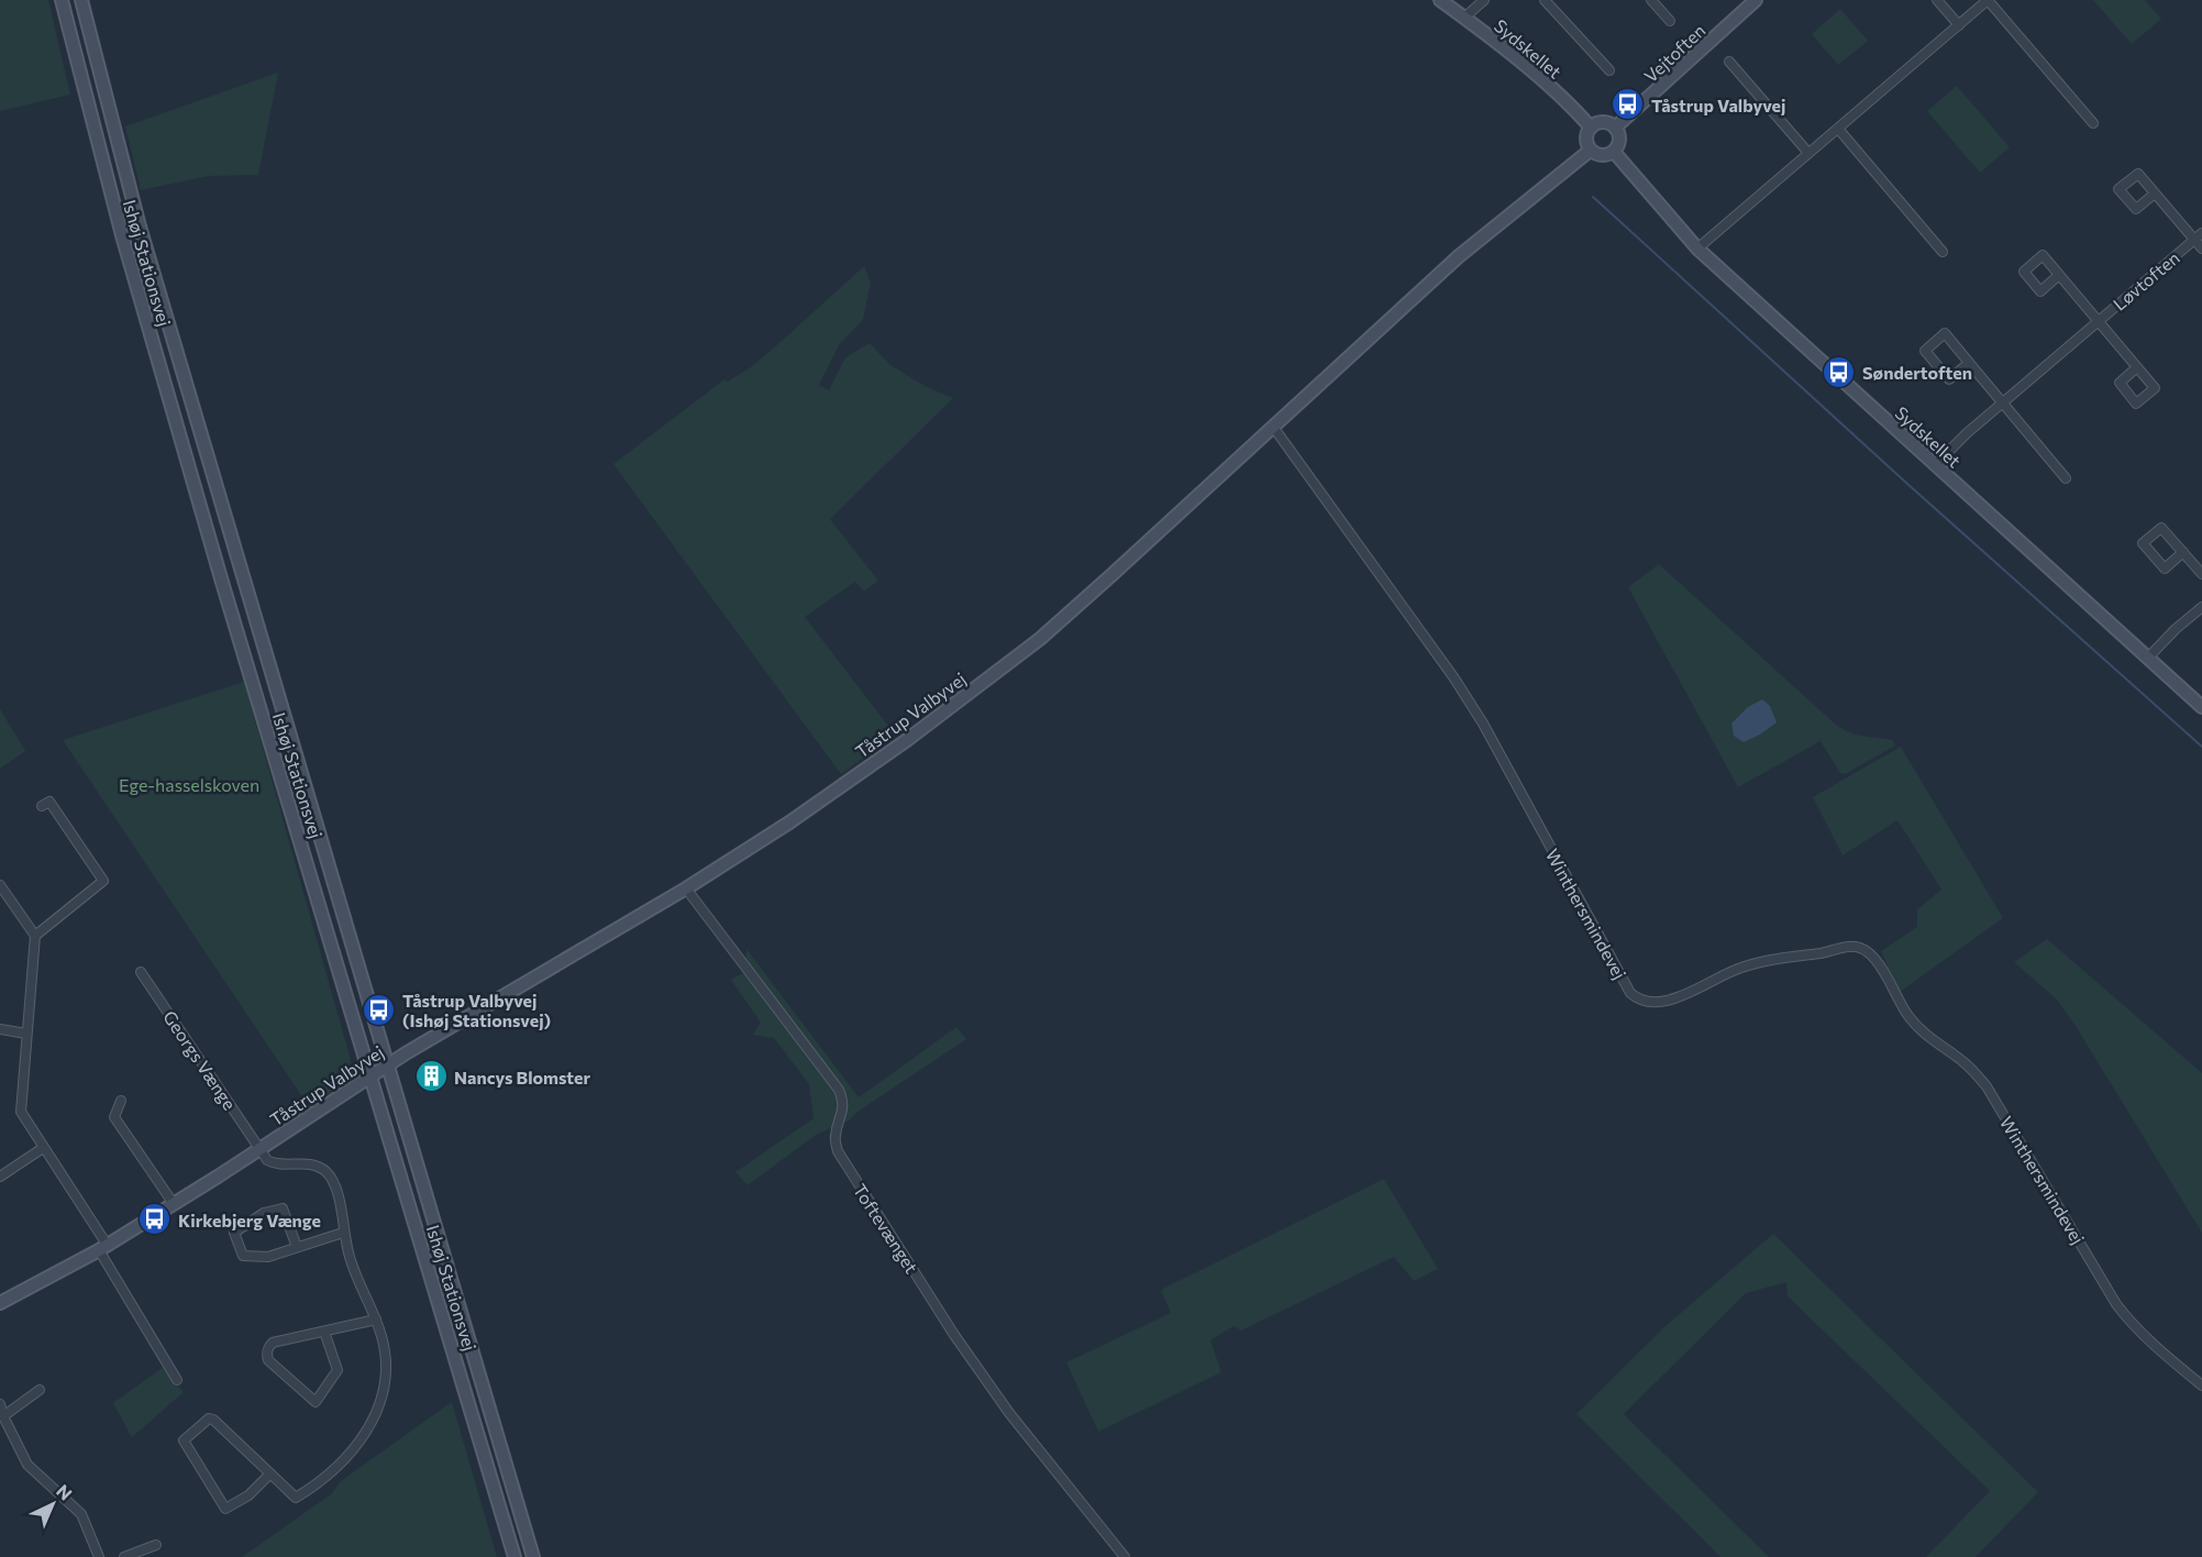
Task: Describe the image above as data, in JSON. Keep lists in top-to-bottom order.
{
  "streets": {
    "street": [
      "Sydskellet",
      "Vejtoften",
      "Ishøj Stationsvej",
      "Løvtoften",
      "Tåstrup Valbyvej",
      "Winthersmindevej",
      "Georgs Vænge",
      "Toftevænget"
    ]
  },
  "crossings": [
    ["Sydskellet", "Vejtoften"],
    ["Sydskellet", "Løvtoften"],
    ["Sydskellet", "Tåstrup Valbyvej"],
    ["Vejtoften", "Tåstrup Valbyvej"],
    ["Ishøj Stationsvej", "Tåstrup Valbyvej"],
    ["Tåstrup Valbyvej", "Winthersmindevej"],
    ["Tåstrup Valbyvej", "Georgs Vænge"],
    ["Tåstrup Valbyvej", "Toftevænget"]
  ],
  "parks": ["Ege-hasselskoven"],
  "places": {
    "bus stop": [
      "Tåstrup Valbyvej",
      "Søndertoften",
      "Tåstrup Valbyvej (Ishøj Stationsvej)",
      "Kirkebjerg Vænge"
    ],
    "building": ["Nancys Blomster"]
  },
  "north": "top right"
}
